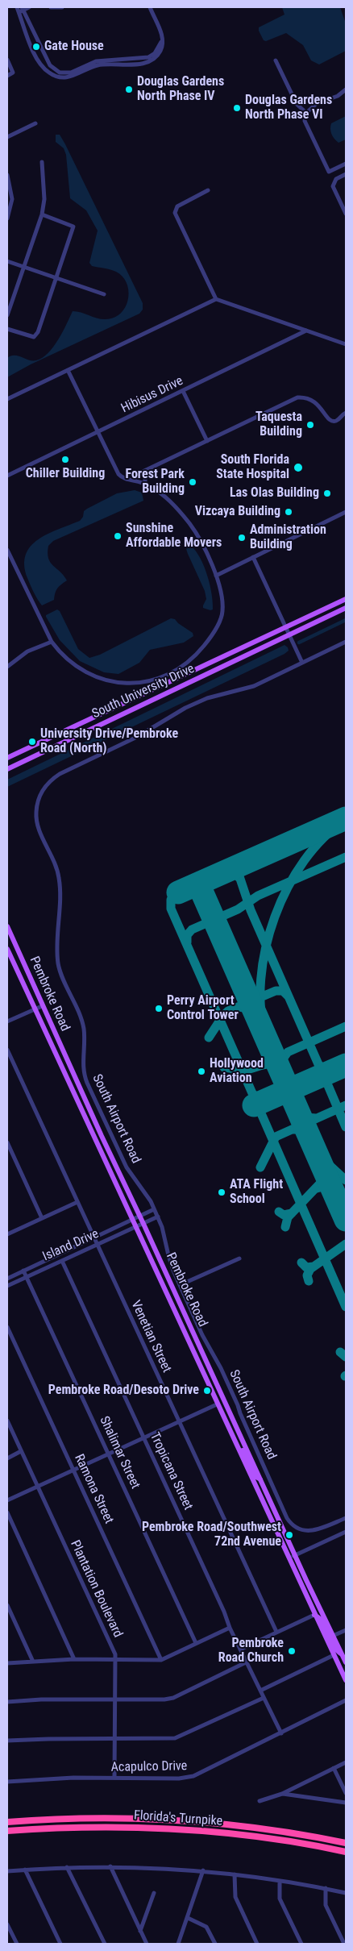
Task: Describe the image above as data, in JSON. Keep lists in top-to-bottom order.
{
  "streets": {
    "highway": ["Florida's Turnpike"],
    "main road": ["South University Drive", "Pembroke Road"],
    "street": [
      "Hibisus Drive",
      "South Airport Road",
      "Island Drive",
      "Venetian Street",
      "Shalimar Street",
      "Tropicana Street",
      "Ramona Street",
      "Plantation Boulevard",
      "Acapulco Drive"
    ]
  },
  "crossings": [
    ["Pembroke Road", "Island Drive"],
    ["Island Drive", "Venetian Street"],
    ["Island Drive", "Shalimar Street"],
    ["Island Drive", "Tropicana Street"],
    ["Tropicana Street", "Acapulco Drive"],
    ["Plantation Boulevard", "Acapulco Drive"]
  ],
  "places": [
    "Gate House",
    "Douglas Gardens North Phase IV",
    "Douglas Gardens North Phase VI",
    "Taquesta Building",
    "Chiller Building",
    "South Florida State Hospital",
    "Forest Park Building",
    "Las Olas Building",
    "Vizcaya Building",
    "Sunshine Affordable Movers",
    "Administration Building",
    "University Drive/Pembroke Road (North)",
    "Perry Airport Control Tower",
    "Hollywood Aviation",
    "ATA Flight School",
    "Pembroke Road/Desoto Drive",
    "Pembroke Road/Southwest 72nd Avenue",
    "Pembroke Road Church"
  ]
}
